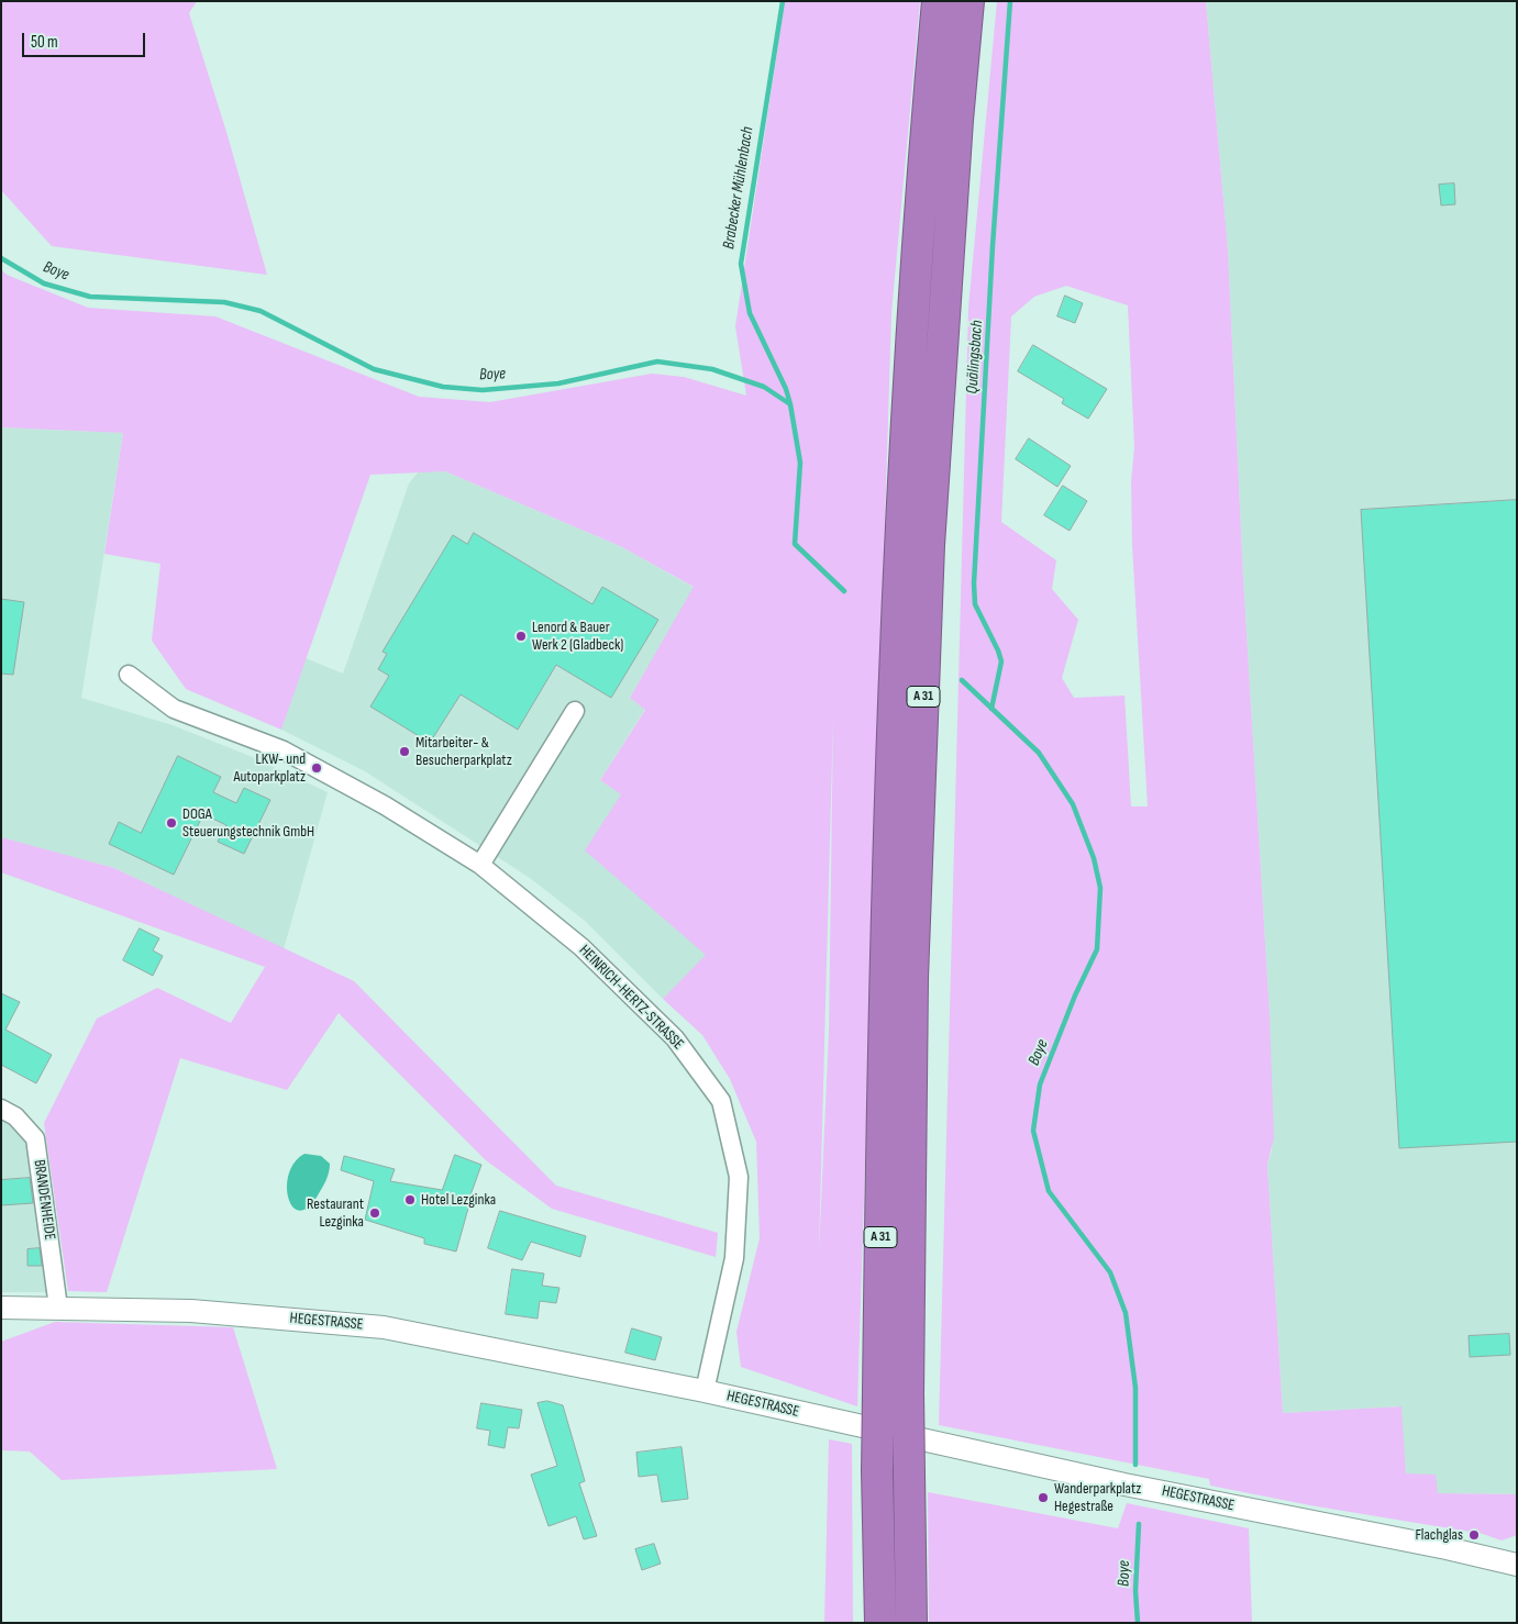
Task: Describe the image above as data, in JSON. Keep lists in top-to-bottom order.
{
  "streets": {
    "highway": ["A 31"],
    "street": ["HEINRICH-HERTZ-STRASSE", "BRANDENHEIDE", "HEGESTRASSE"]
  },
  "crossings": [
    ["HEINRICH-HERTZ-STRASSE", "HEGESTRASSE"],
    ["BRANDENHEIDE", "HEGESTRASSE"]
  ],
  "water": ["Brabecker Mühlenbach", "Boye", "Quälingsbach"],
  "places": [
    "Lenord & Bauer Werk 2 (Gladbeck)",
    "Mitarbeiter- & Besucherparkplatz",
    "LKW- und Autoparkplatz",
    "DOGA Steuerungstechnik GmbH",
    "Hotel Lezginka",
    "Restaurant Lezginka",
    "Wanderparkplatz Hegestraße",
    "Flachglas"
  ],
  "scale_bar": "50 m"
}
